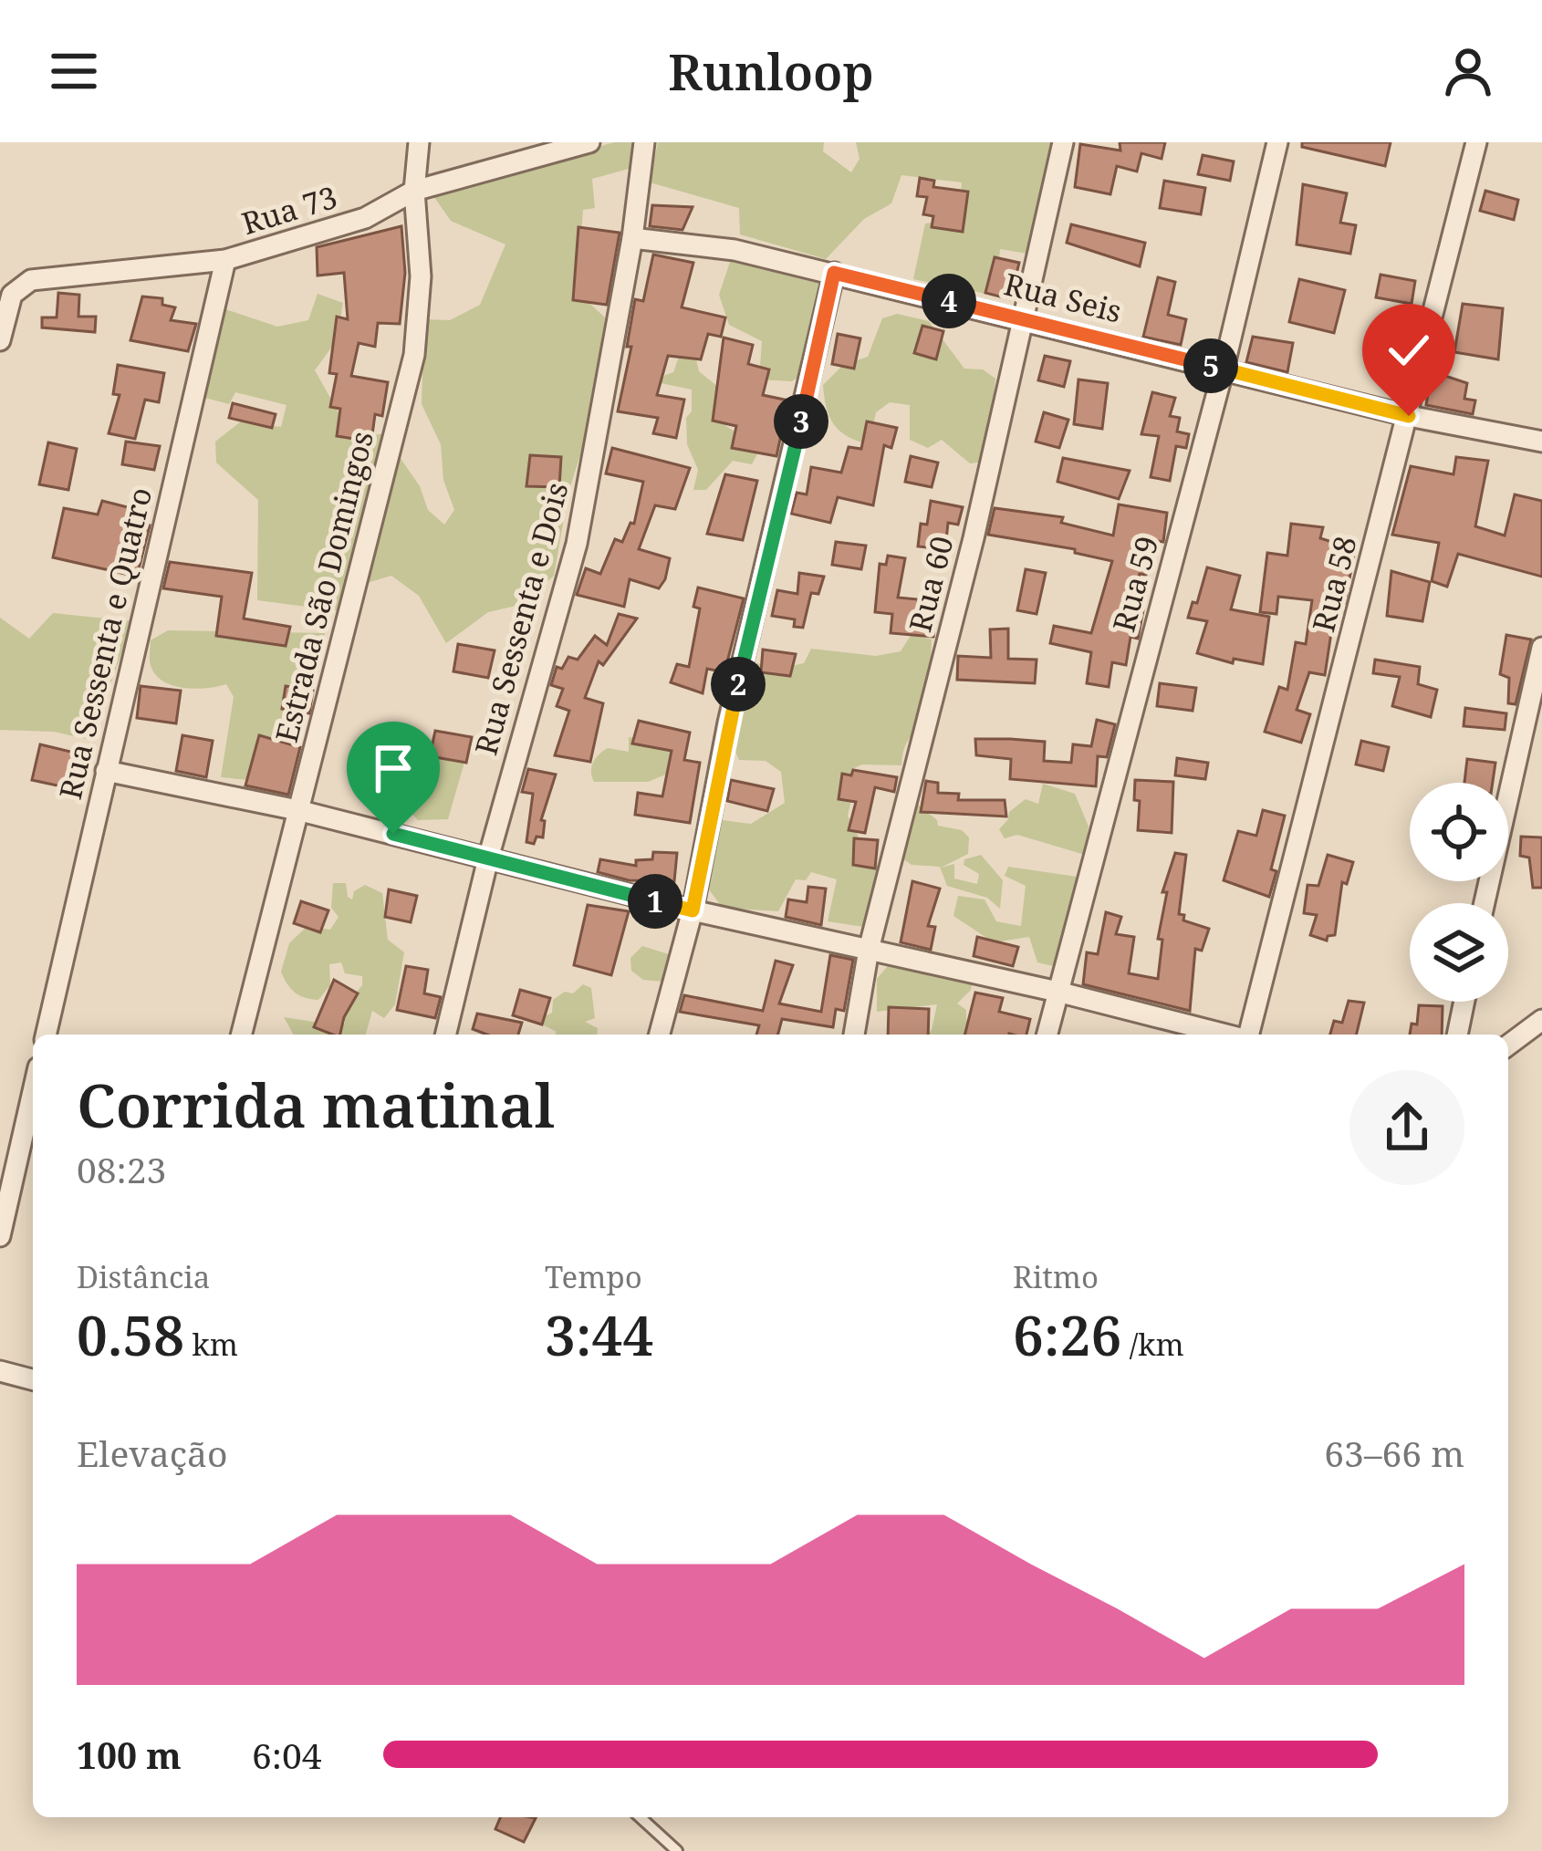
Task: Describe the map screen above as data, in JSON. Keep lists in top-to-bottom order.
{
  "streets": {
    "street": [
      "Rua 73",
      "Rua Seis",
      "Rua 60",
      "Rua 59",
      "Rua 58",
      "Estrada São Domingos",
      "Rua Sessenta e Dois",
      "Rua Sessenta e Quatro"
    ]
  },
  "crossings": [
    ["Rua 73", "Estrada São Domingos"],
    ["Rua 73", "Rua Sessenta e Quatro"],
    ["Rua Seis", "Rua 60"],
    ["Rua Seis", "Rua 59"],
    ["Rua Seis", "Rua 58"],
    ["Rua Seis", "Rua Sessenta e Dois"]
  ],
  "page": {
    "header": "Runloop",
    "pins": [
      "4",
      "5",
      "3",
      "2",
      "1"
    ],
    "heading": ["Corrida matinal", "08:23"],
    "stats": [
      ["Distância", "0.58 km"],
      ["Tempo", "3:44"],
      ["Ritmo", "6:26 /km"]
    ],
    "chart": ["Elevação", "63–66 m"],
    "list": [
      {
        "name": "100 m",
        "note": "6:04"
      }
    ]
  }
}
